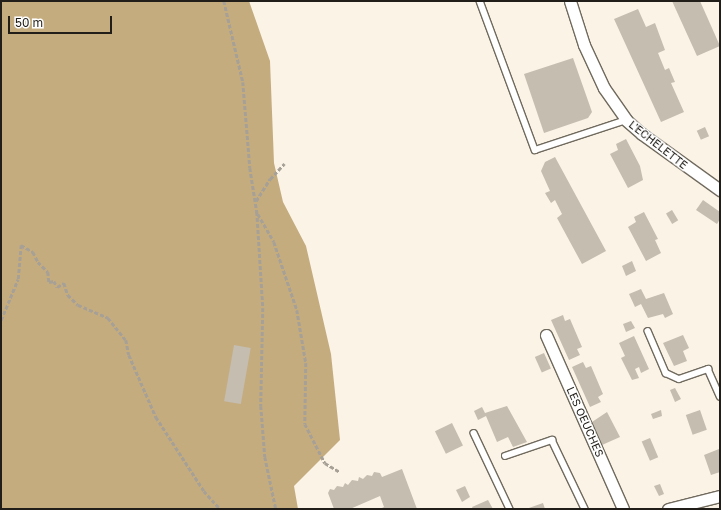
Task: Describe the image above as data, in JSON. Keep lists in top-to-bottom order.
{
  "streets": {
    "street": ["L'ECHELETTE", "LES OEUCHES"]
  },
  "scale_bar": "50 m"
}
